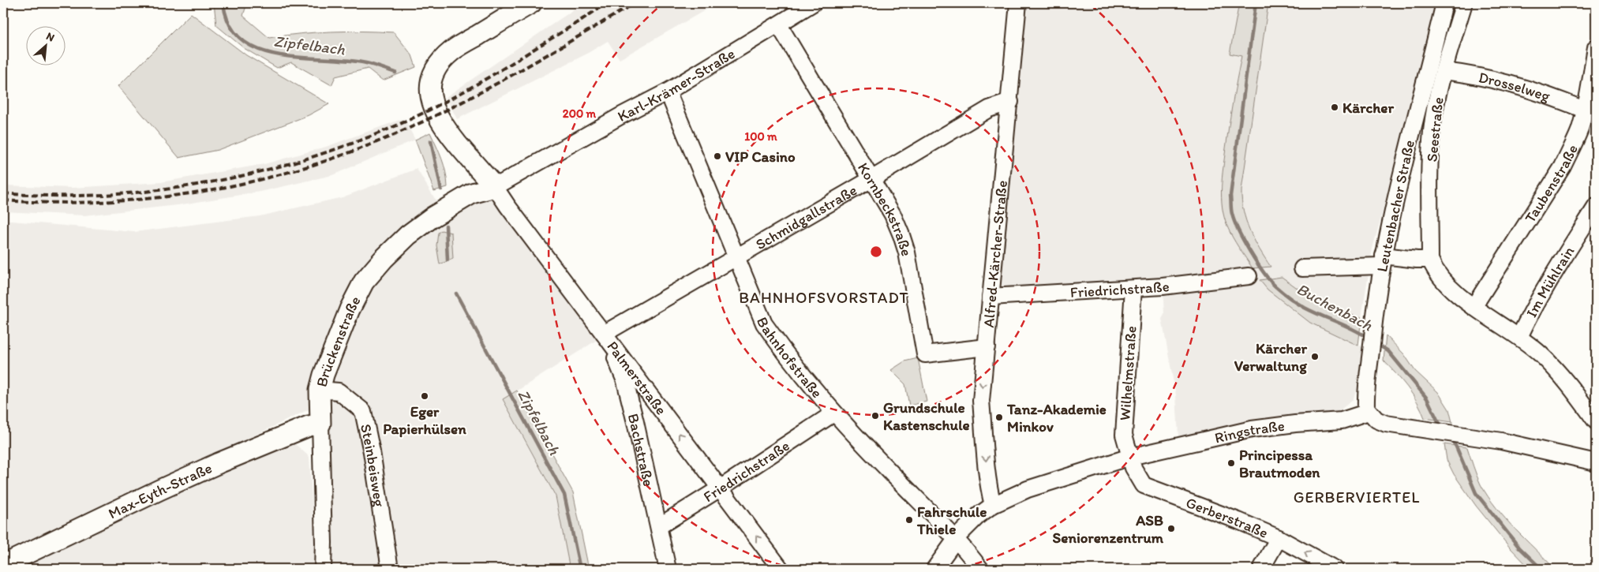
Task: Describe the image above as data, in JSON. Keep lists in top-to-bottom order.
{
  "streets": {
    "main road": ["Brückenstraße", "Max-Eyth-Straße"],
    "street": [
      "Karl-Krämer-Straße",
      "Drosselweg",
      "Seestraße",
      "Taubenstraße",
      "Leutenbacher Straße",
      "Kornbeckstraße",
      "Schmidgallstraße",
      "Alfred-Kärcher-Straße",
      "Im Mühlrain",
      "Friedrichstraße",
      "Bahnhofstraße",
      "Wilhelmstraße",
      "Palmerstraße",
      "Ringstraße",
      "Bachstraße",
      "Steinbeisweg",
      "Gerberstraße"
    ]
  },
  "crossings": [
    ["Karl-Krämer-Straße", "Kornbeckstraße"],
    ["Karl-Krämer-Straße", "Brückenstraße"],
    ["Karl-Krämer-Straße", "Bahnhofstraße"],
    ["Karl-Krämer-Straße", "Palmerstraße"],
    ["Drosselweg", "Seestraße"],
    ["Drosselweg", "Taubenstraße"],
    ["Seestraße", "Taubenstraße"],
    ["Seestraße", "Im Mühlrain"],
    ["Leutenbacher Straße", "Ringstraße"],
    ["Kornbeckstraße", "Schmidgallstraße"],
    ["Kornbeckstraße", "Alfred-Kärcher-Straße"],
    ["Schmidgallstraße", "Alfred-Kärcher-Straße"],
    ["Schmidgallstraße", "Bahnhofstraße"],
    ["Schmidgallstraße", "Palmerstraße"],
    ["Schmidgallstraße", "Bachstraße"],
    ["Alfred-Kärcher-Straße", "Friedrichstraße"],
    ["Alfred-Kärcher-Straße", "Ringstraße"],
    ["Friedrichstraße", "Bahnhofstraße"],
    ["Friedrichstraße", "Wilhelmstraße"],
    ["Friedrichstraße", "Palmerstraße"],
    ["Friedrichstraße", "Bachstraße"],
    ["Brückenstraße", "Palmerstraße"],
    ["Brückenstraße", "Steinbeisweg"],
    ["Brückenstraße", "Max-Eyth-Straße"],
    ["Bahnhofstraße", "Ringstraße"],
    ["Wilhelmstraße", "Ringstraße"],
    ["Wilhelmstraße", "Gerberstraße"],
    ["Palmerstraße", "Bachstraße"],
    ["Ringstraße", "Gerberstraße"]
  ],
  "one_way": ["Palmerstraße"],
  "districts": ["BAHNHOFSVORSTADT", "GERBERVIERTEL"],
  "water": ["Zipfelbach", "Buchenbach"],
  "places": [
    "Kärcher",
    "VIP Casino",
    "Kärcher Verwaltung",
    "Eger Papierhülsen",
    "Grundschule Kastenschule",
    "Tanz-Akademie Minkov",
    "Principessa Brautmoden",
    "Fahrschule Thiele",
    "ASB Seniorenzentrum"
  ],
  "north": "top right",
  "rings": ["200 m", "100 m"]
}
